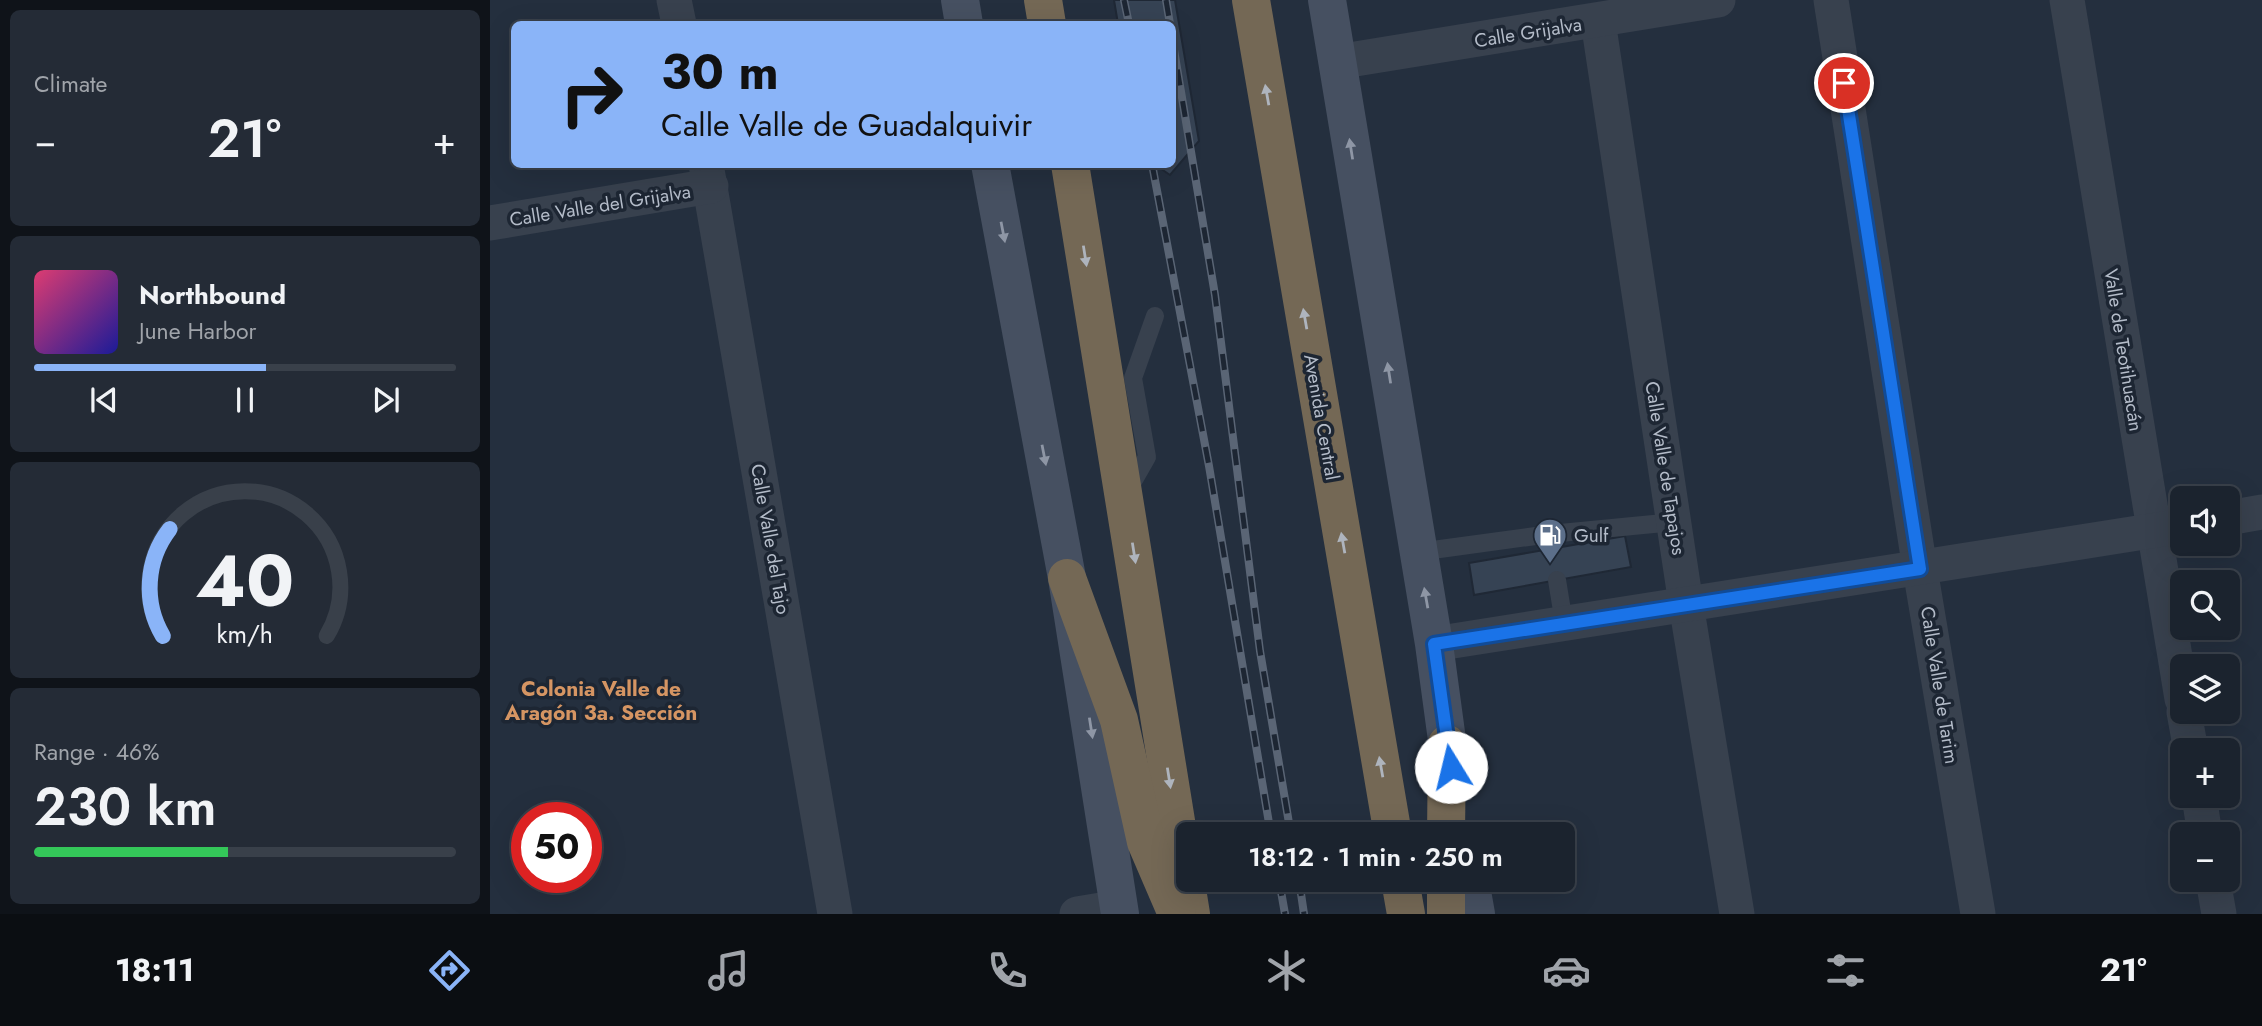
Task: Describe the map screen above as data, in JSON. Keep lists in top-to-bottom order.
{
  "streets": {
    "highway": ["Avenida Central"],
    "street": [
      "Calle Grijalva",
      "Calle Valle del Grijalva",
      "Valle de Teotihuacán",
      "Calle Valle de Tapajos",
      "Calle Valle del Tajo",
      "Calle Valle de Tarim"
    ]
  },
  "crossings": [
    ["Calle Grijalva", "Calle Valle de Tapajos"],
    ["Calle Valle del Grijalva", "Calle Valle del Tajo"]
  ],
  "districts": ["Colonia Valle de Aragón 3a. Sección"],
  "places": {
    "fuel station": ["Gulf"]
  },
  "page": {
    "tile": [
      "Climate",
      ["Range · 46%", "230 km"]
    ],
    "turn": ["30 m", "Calle Valle de Guadalquivir"],
    "heat": ["−", "21°", "+"],
    "song": ["Northbound", "June Harbor"],
    "map_buttons": ["+", "−"],
    "limit": "50",
    "trip": "18:12 · 1 min · 250 m",
    "tabs": ["18:11", "21°"],
    "gauge": ["40", "km/h"]
  }
}
